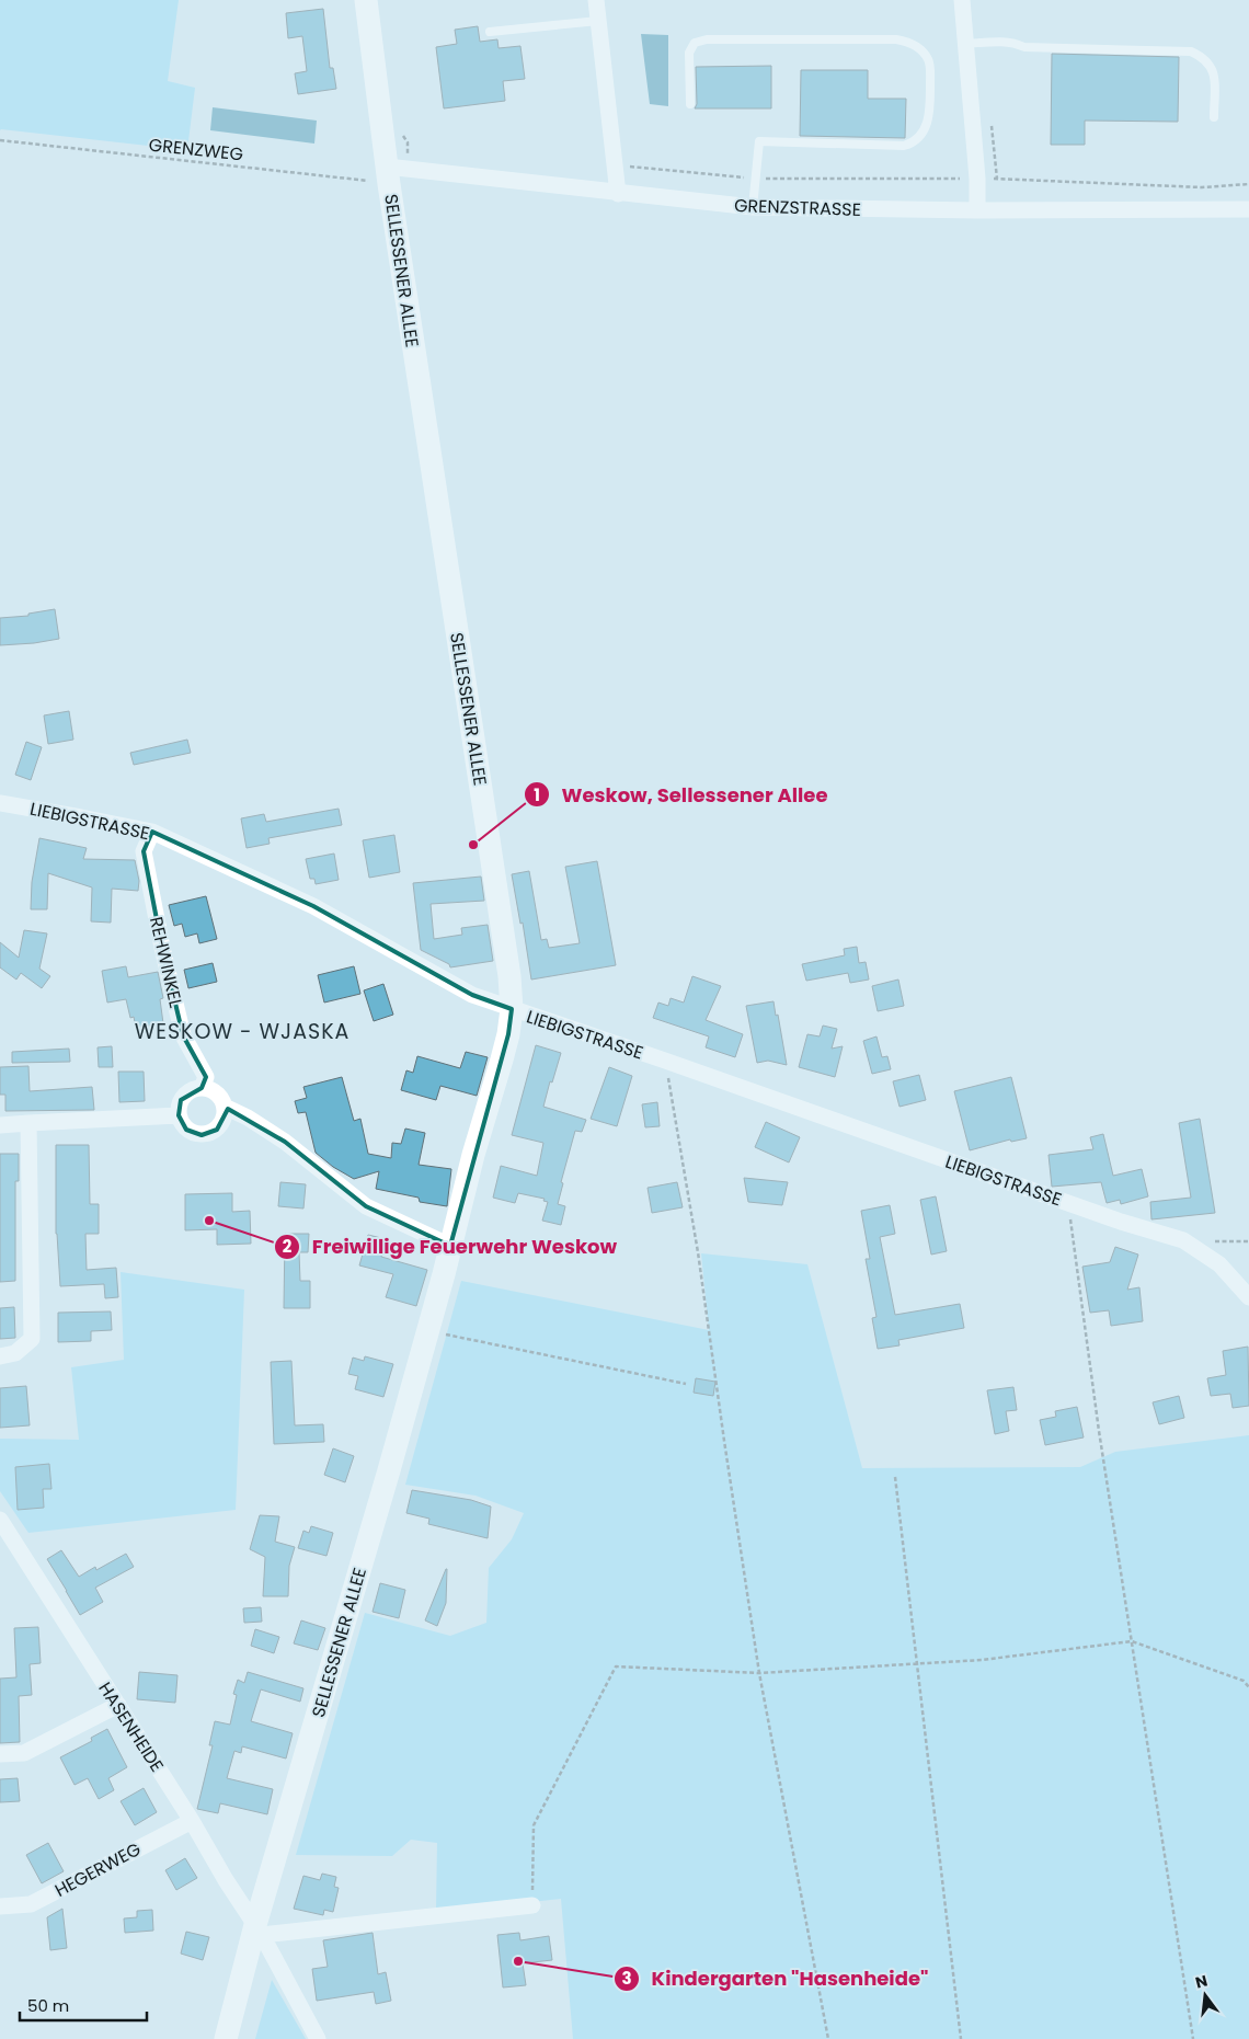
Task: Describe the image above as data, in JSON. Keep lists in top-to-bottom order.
{
  "streets": {
    "main road": ["SELLESSENER ALLEE"],
    "street": [
      "GRENZSTRASSE",
      "LIEBIGSTRASSE",
      "REHWINKEL",
      "HASENHEIDE",
      "HEGERWEG"
    ],
    "path": ["GRENZWEG"]
  },
  "crossings": [
    ["GRENZWEG", "GRENZSTRASSE"],
    ["GRENZWEG", "SELLESSENER ALLEE"],
    ["GRENZSTRASSE", "SELLESSENER ALLEE"],
    ["SELLESSENER ALLEE", "LIEBIGSTRASSE"],
    ["SELLESSENER ALLEE", "HASENHEIDE"],
    ["LIEBIGSTRASSE", "REHWINKEL"],
    ["HASENHEIDE", "HEGERWEG"]
  ],
  "districts": ["WESKOW - WJASKA"],
  "places": ["Weskow, Sellessener Allee", "Freiwillige Feuerwehr Weskow", "Kindergarten \"Hasenheide\""],
  "scale_bar": "50 m",
  "north": "top"
}
